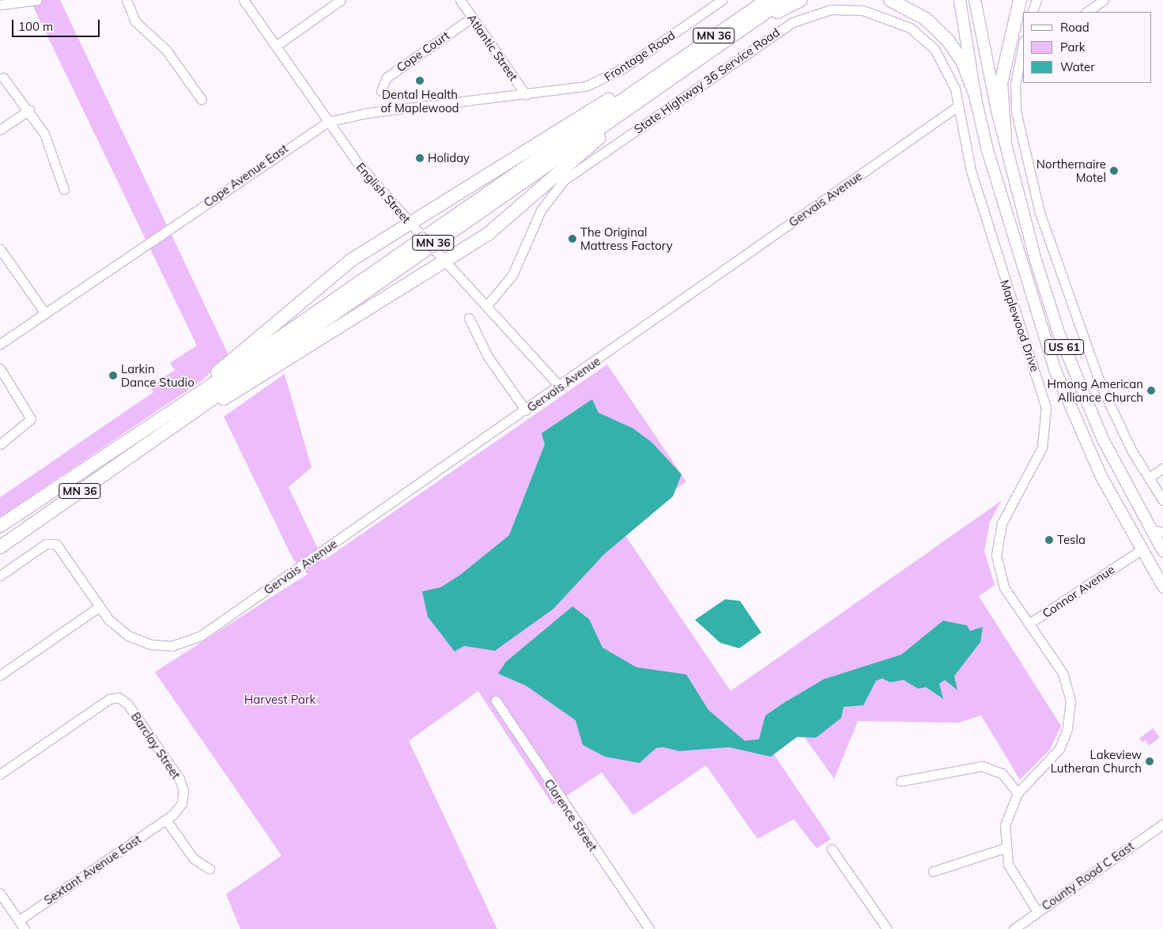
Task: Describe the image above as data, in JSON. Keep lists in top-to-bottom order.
{
  "streets": {
    "highway": ["MN 36"],
    "main road": ["US 61", "Connor Avenue"],
    "street": [
      "Atlantic Street",
      "Cope Court",
      "Frontage Road",
      "State Highway 36 Service Road",
      "Cope Avenue East",
      "English Street",
      "Gervais Avenue",
      "Maplewood Drive",
      "Barclay Street",
      "Clarence Street",
      "Sextant Avenue East",
      "County Road C East"
    ]
  },
  "crossings": [
    ["Atlantic Street", "Cope Court"],
    ["Atlantic Street", "Frontage Road"],
    ["Atlantic Street", "Cope Avenue East"],
    ["Frontage Road", "Cope Avenue East"],
    ["State Highway 36 Service Road", "English Street"],
    ["State Highway 36 Service Road", "Gervais Avenue"],
    ["State Highway 36 Service Road", "Maplewood Drive"],
    ["Cope Avenue East", "English Street"],
    ["English Street", "Gervais Avenue"],
    ["Gervais Avenue", "Maplewood Drive"],
    ["Maplewood Drive", "Connor Avenue"],
    ["US 61", "Connor Avenue"],
    ["Barclay Street", "Sextant Avenue East"]
  ],
  "parks": ["Harvest Park"],
  "places": [
    "Dental Health of Maplewood",
    "Holiday",
    "Northernaire Motel",
    "The Original Mattress Factory",
    "Larkin Dance Studio",
    "Hmong American Alliance Church",
    "Tesla",
    "Lakeview Lutheran Church"
  ],
  "legend": ["Road", "Park", "Water"],
  "scale_bar": "100 m"
}
